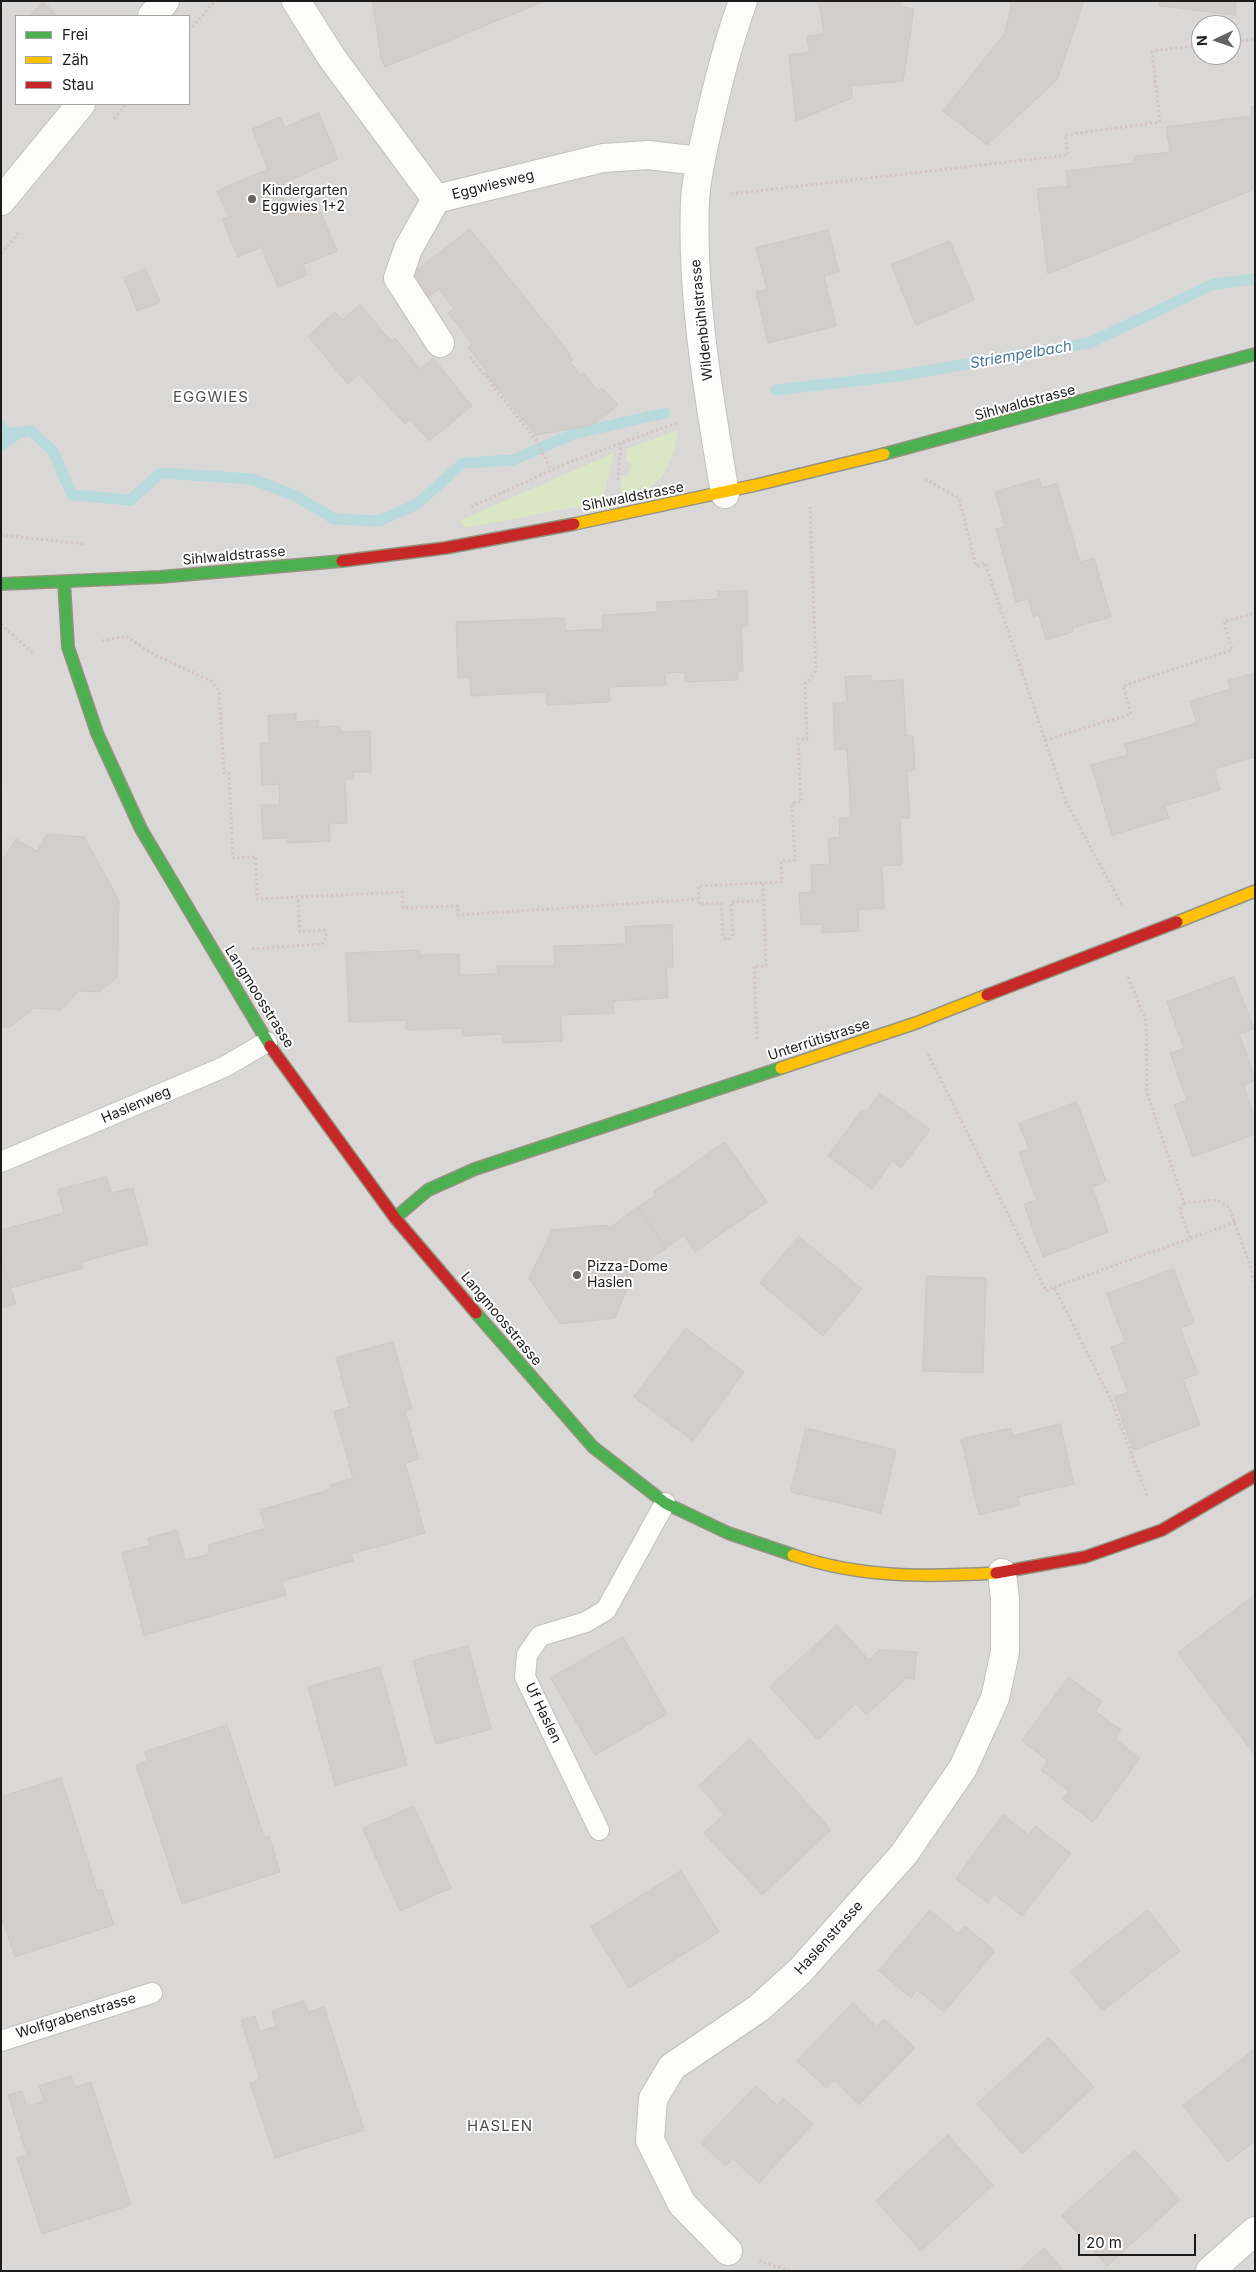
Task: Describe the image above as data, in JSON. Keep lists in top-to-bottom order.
{
  "streets": {
    "street": [
      "Eggwiesweg",
      "Wildenbühlstrasse",
      "Sihlwaldstrasse",
      "Langmoosstrasse",
      "Unterrütistrasse",
      "Haslenstrasse"
    ],
    "lane": ["Haslenweg", "Uf Haslen", "Wolfgrabenstrasse"]
  },
  "crossings": [
    ["Eggwiesweg", "Wildenbühlstrasse"],
    ["Wildenbühlstrasse", "Sihlwaldstrasse"],
    ["Sihlwaldstrasse", "Langmoosstrasse"],
    ["Langmoosstrasse", "Unterrütistrasse"],
    ["Langmoosstrasse", "Haslenweg"],
    ["Langmoosstrasse", "Uf Haslen"],
    ["Langmoosstrasse", "Haslenstrasse"]
  ],
  "districts": ["EGGWIES", "HASLEN"],
  "water": ["Striempelbach"],
  "places": ["Kindergarten Eggwies 1+2", "Pizza-Dome Haslen"],
  "legend": ["Frei", "Zäh", "Stau"],
  "scale_bar": "20 m",
  "north": "left"
}
